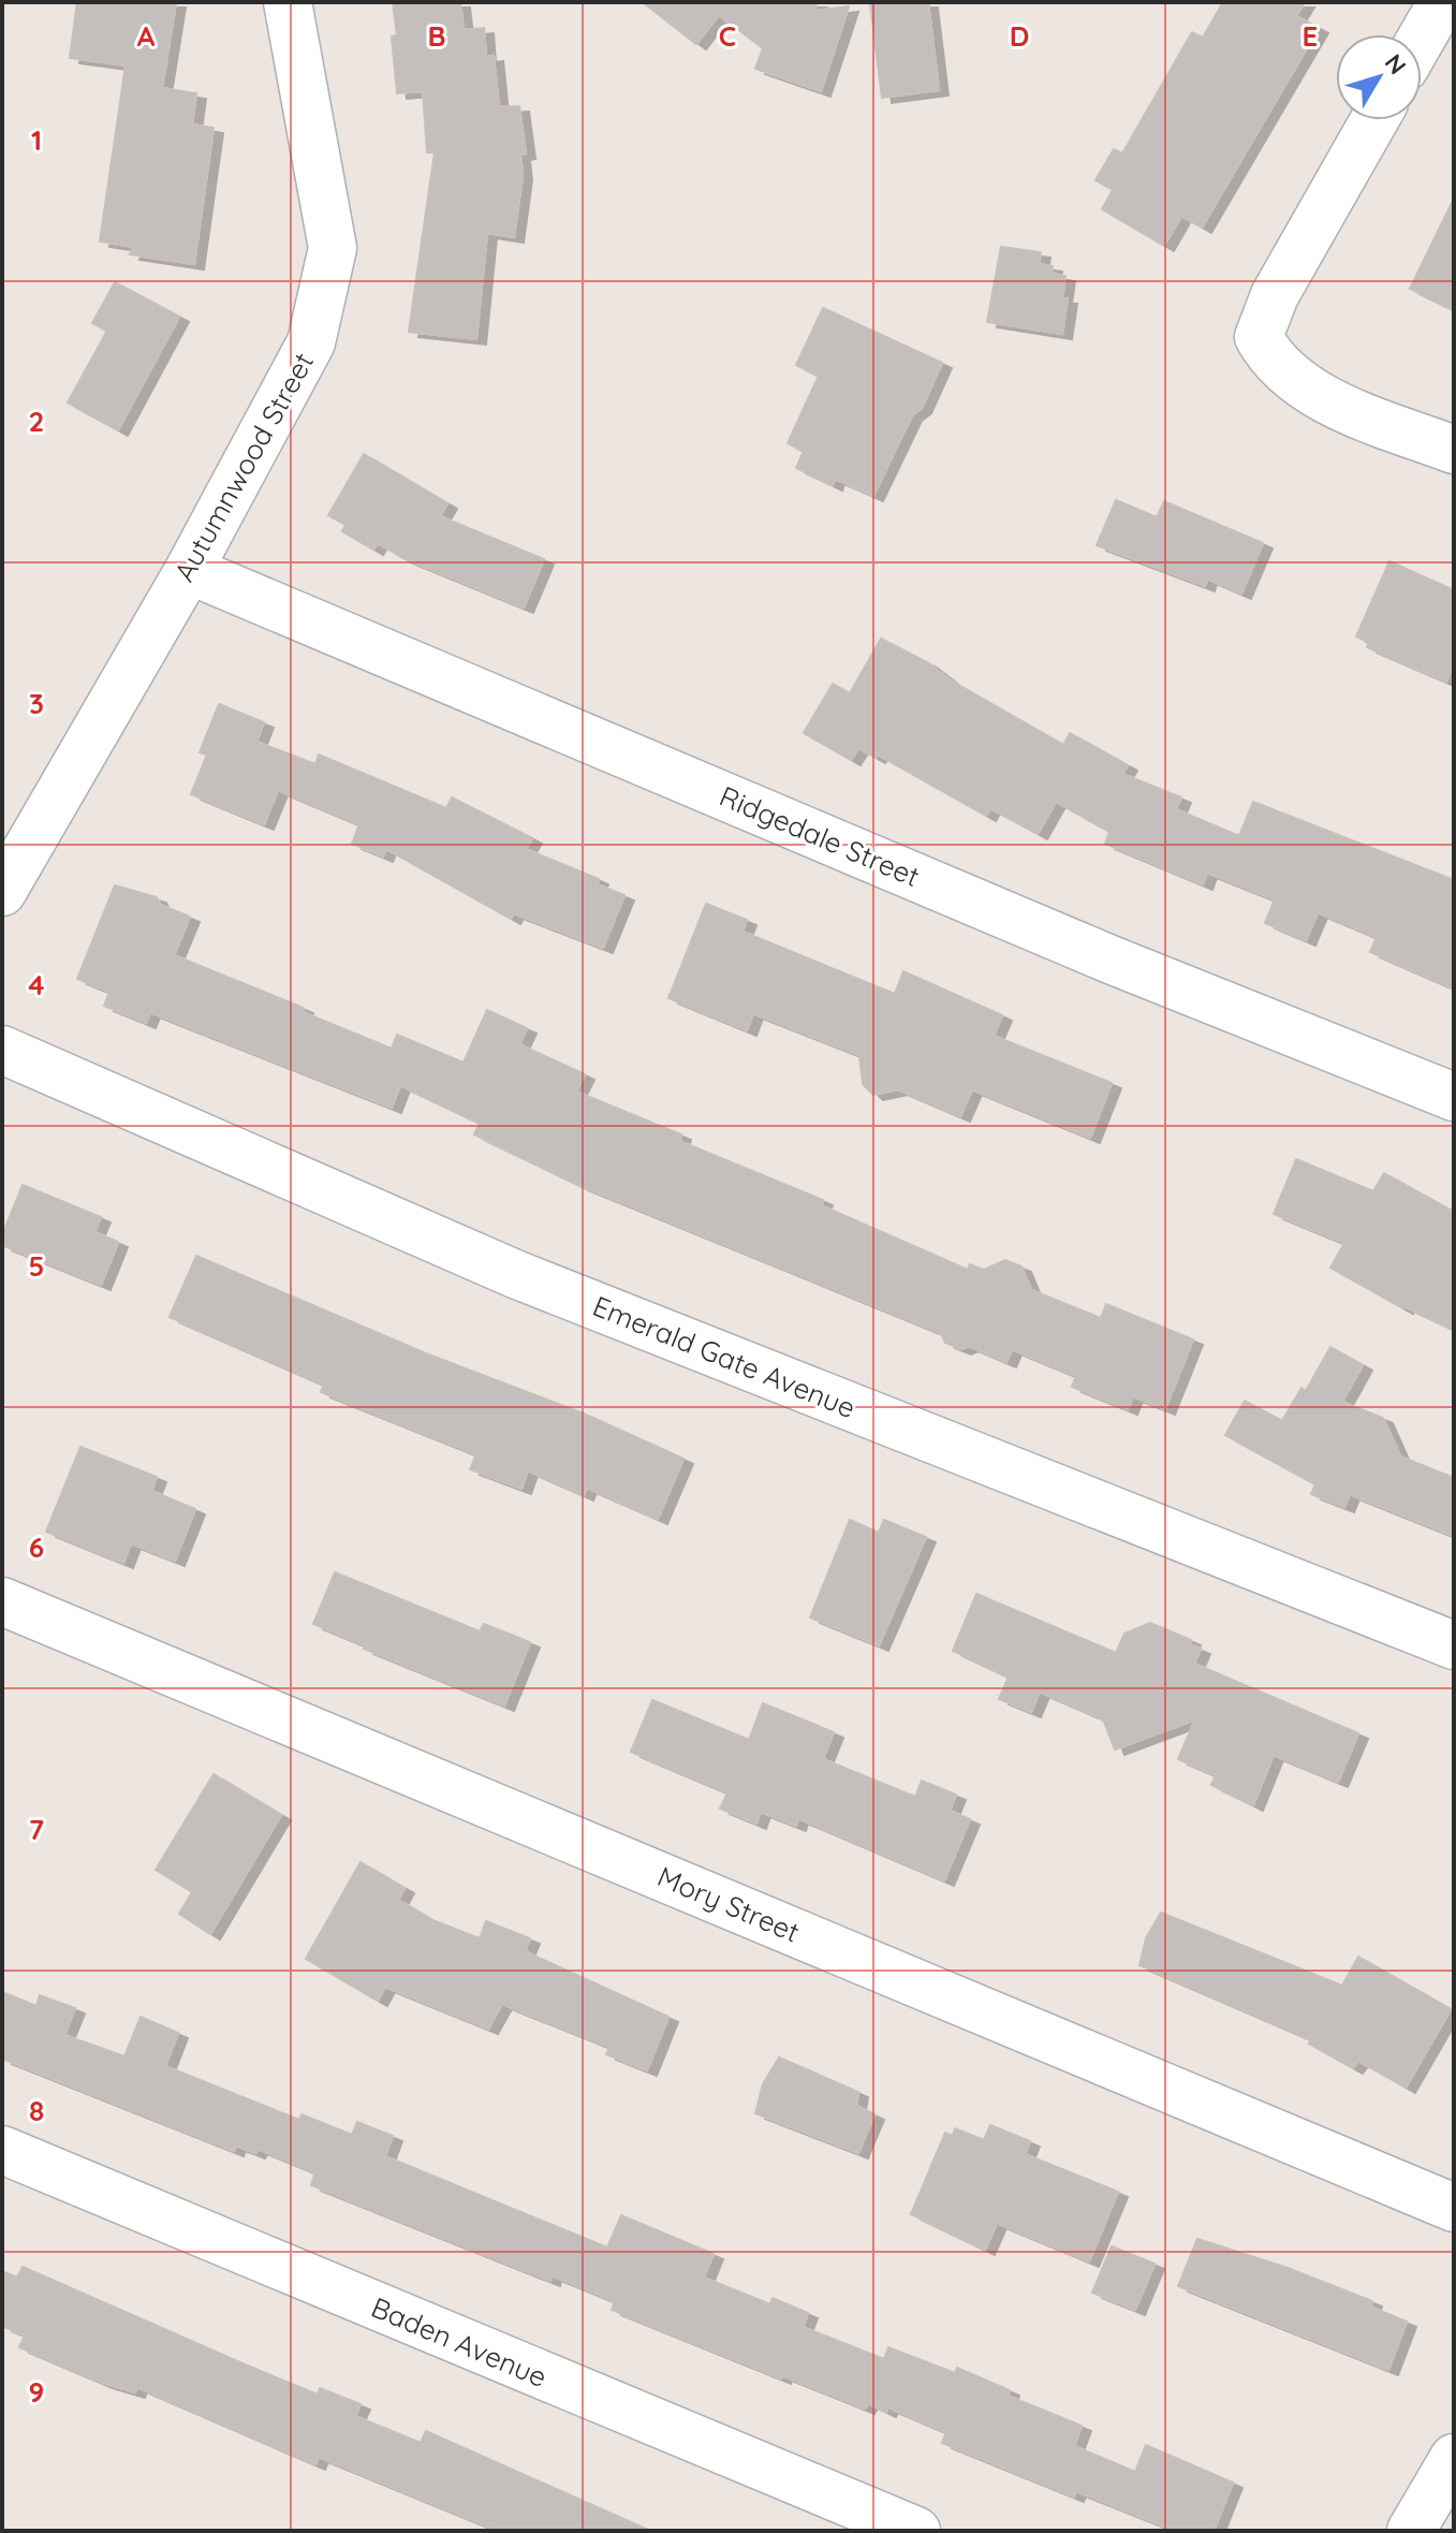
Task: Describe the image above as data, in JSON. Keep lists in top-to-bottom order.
{
  "streets": {
    "street": [
      "Autumnwood Street",
      "Ridgedale Street",
      "Emerald Gate Avenue",
      "Mory Street",
      "Baden Avenue"
    ]
  },
  "crossings": [
    ["Autumnwood Street", "Ridgedale Street"]
  ],
  "north": "top right",
  "grid": {
    "columns": [
      "A",
      "B",
      "C",
      "D",
      "E"
    ],
    "rows": [
      "1",
      "2",
      "3",
      "4",
      "5",
      "6",
      "7",
      "8",
      "9"
    ]
  }
}
